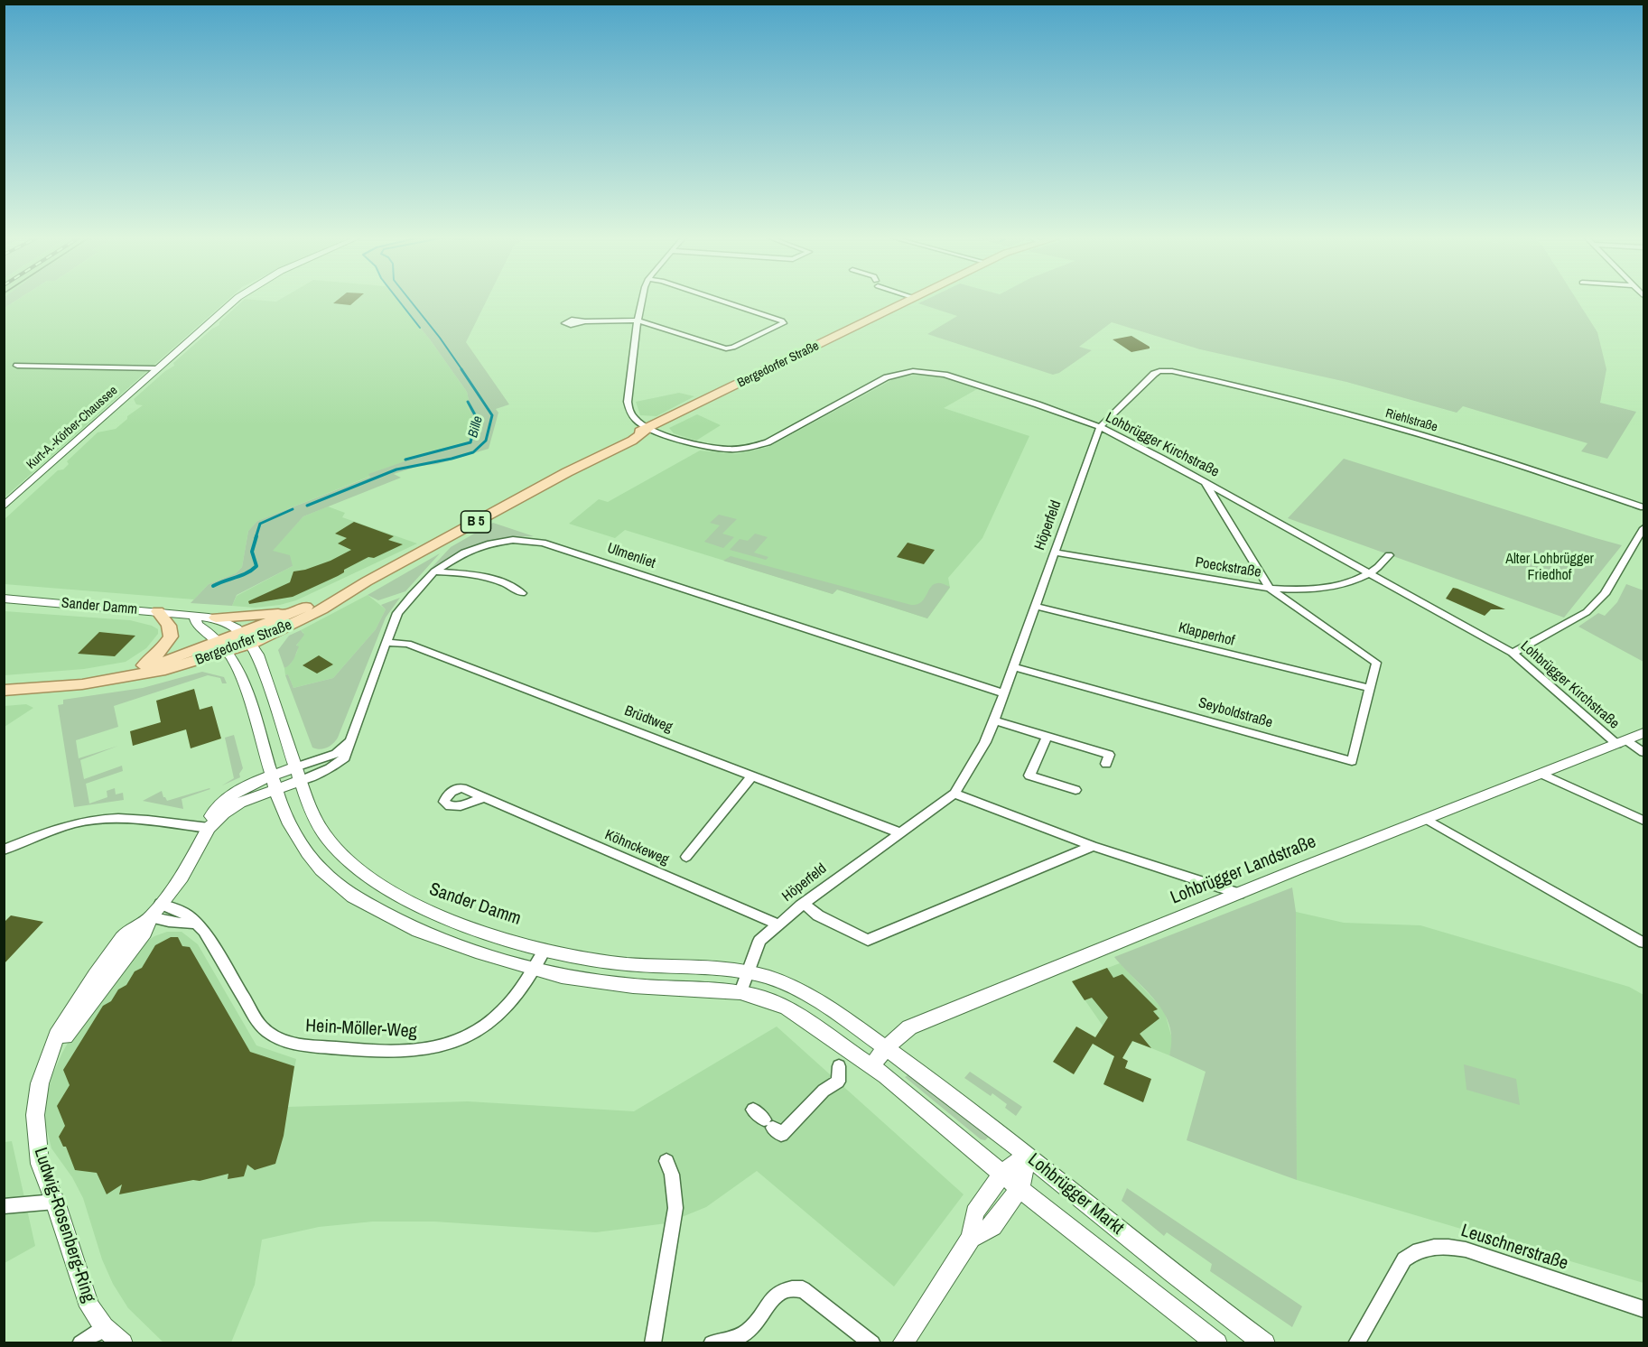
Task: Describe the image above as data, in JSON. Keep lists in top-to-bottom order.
{
  "streets": {
    "main road": [
      "Bergedorfer Straße",
      "Kurt-A.-Körber-Chaussee",
      "B 5",
      "Sander Damm",
      "Lohbrügger Landstraße",
      "Lohbrügger Markt",
      "Ludwig-Rosenberg-Ring"
    ],
    "street": [
      "Riehlstraße",
      "Lohbrügger Kirchstraße",
      "Höperfeld",
      "Ulmenliet",
      "Poeckstraße",
      "Klapperhof",
      "Seyboldstraße",
      "Brüdtweg",
      "Köhnckeweg",
      "Hein-Möller-Weg",
      "Leuschnerstraße"
    ]
  },
  "crossings": [
    ["Bergedorfer Straße", "Lohbrügger Kirchstraße"],
    ["Bergedorfer Straße", "Sander Damm"],
    ["Riehlstraße", "Höperfeld"],
    ["Lohbrügger Kirchstraße", "Höperfeld"],
    ["Lohbrügger Kirchstraße", "Poeckstraße"],
    ["Lohbrügger Kirchstraße", "Lohbrügger Landstraße"],
    ["Höperfeld", "Ulmenliet"],
    ["Höperfeld", "Poeckstraße"],
    ["Höperfeld", "Sander Damm"],
    ["Höperfeld", "Klapperhof"],
    ["Höperfeld", "Seyboldstraße"],
    ["Höperfeld", "Brüdtweg"],
    ["Höperfeld", "Köhnckeweg"],
    ["Ulmenliet", "Sander Damm"],
    ["Ulmenliet", "Brüdtweg"],
    ["Ulmenliet", "Ludwig-Rosenberg-Ring"],
    ["Poeckstraße", "Seyboldstraße"],
    ["Sander Damm", "Lohbrügger Landstraße"],
    ["Sander Damm", "Hein-Möller-Weg"],
    ["Sander Damm", "Lohbrügger Markt"],
    ["Sander Damm", "Ludwig-Rosenberg-Ring"],
    ["Klapperhof", "Seyboldstraße"],
    ["Lohbrügger Landstraße", "Lohbrügger Markt"],
    ["Hein-Möller-Weg", "Ludwig-Rosenberg-Ring"]
  ],
  "water": ["Bille"],
  "parks": ["Alter Lohbrügger Friedhof"]
}
